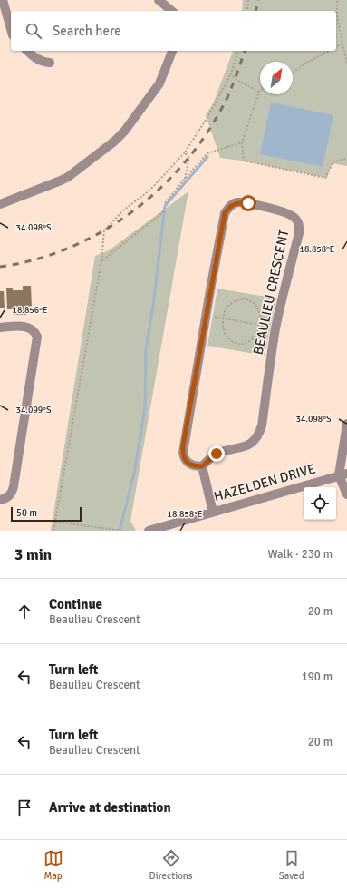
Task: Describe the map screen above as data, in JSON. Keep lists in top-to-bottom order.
{
  "streets": {
    "street": ["BEAULIEU CRESCENT", "HAZELDEN DRIVE"]
  },
  "scale_bar": "50 m",
  "north": "top right",
  "page": {
    "search": "Search here",
    "scale": "50 m",
    "heading": ["3 min", "Walk · 230 m"],
    "list": [
      ["Continue", "Beaulieu Crescent", "20 m"],
      ["Turn left", "Beaulieu Crescent", "190 m"],
      ["Turn left", "Beaulieu Crescent", "20 m"],
      "Arrive at destination"
    ],
    "nav": ["Map", "Directions", "Saved"]
  },
  "coordinates": [
    "34.098°S",
    "18.858°E",
    "18.856°E",
    "34.099°S"
  ]
}
